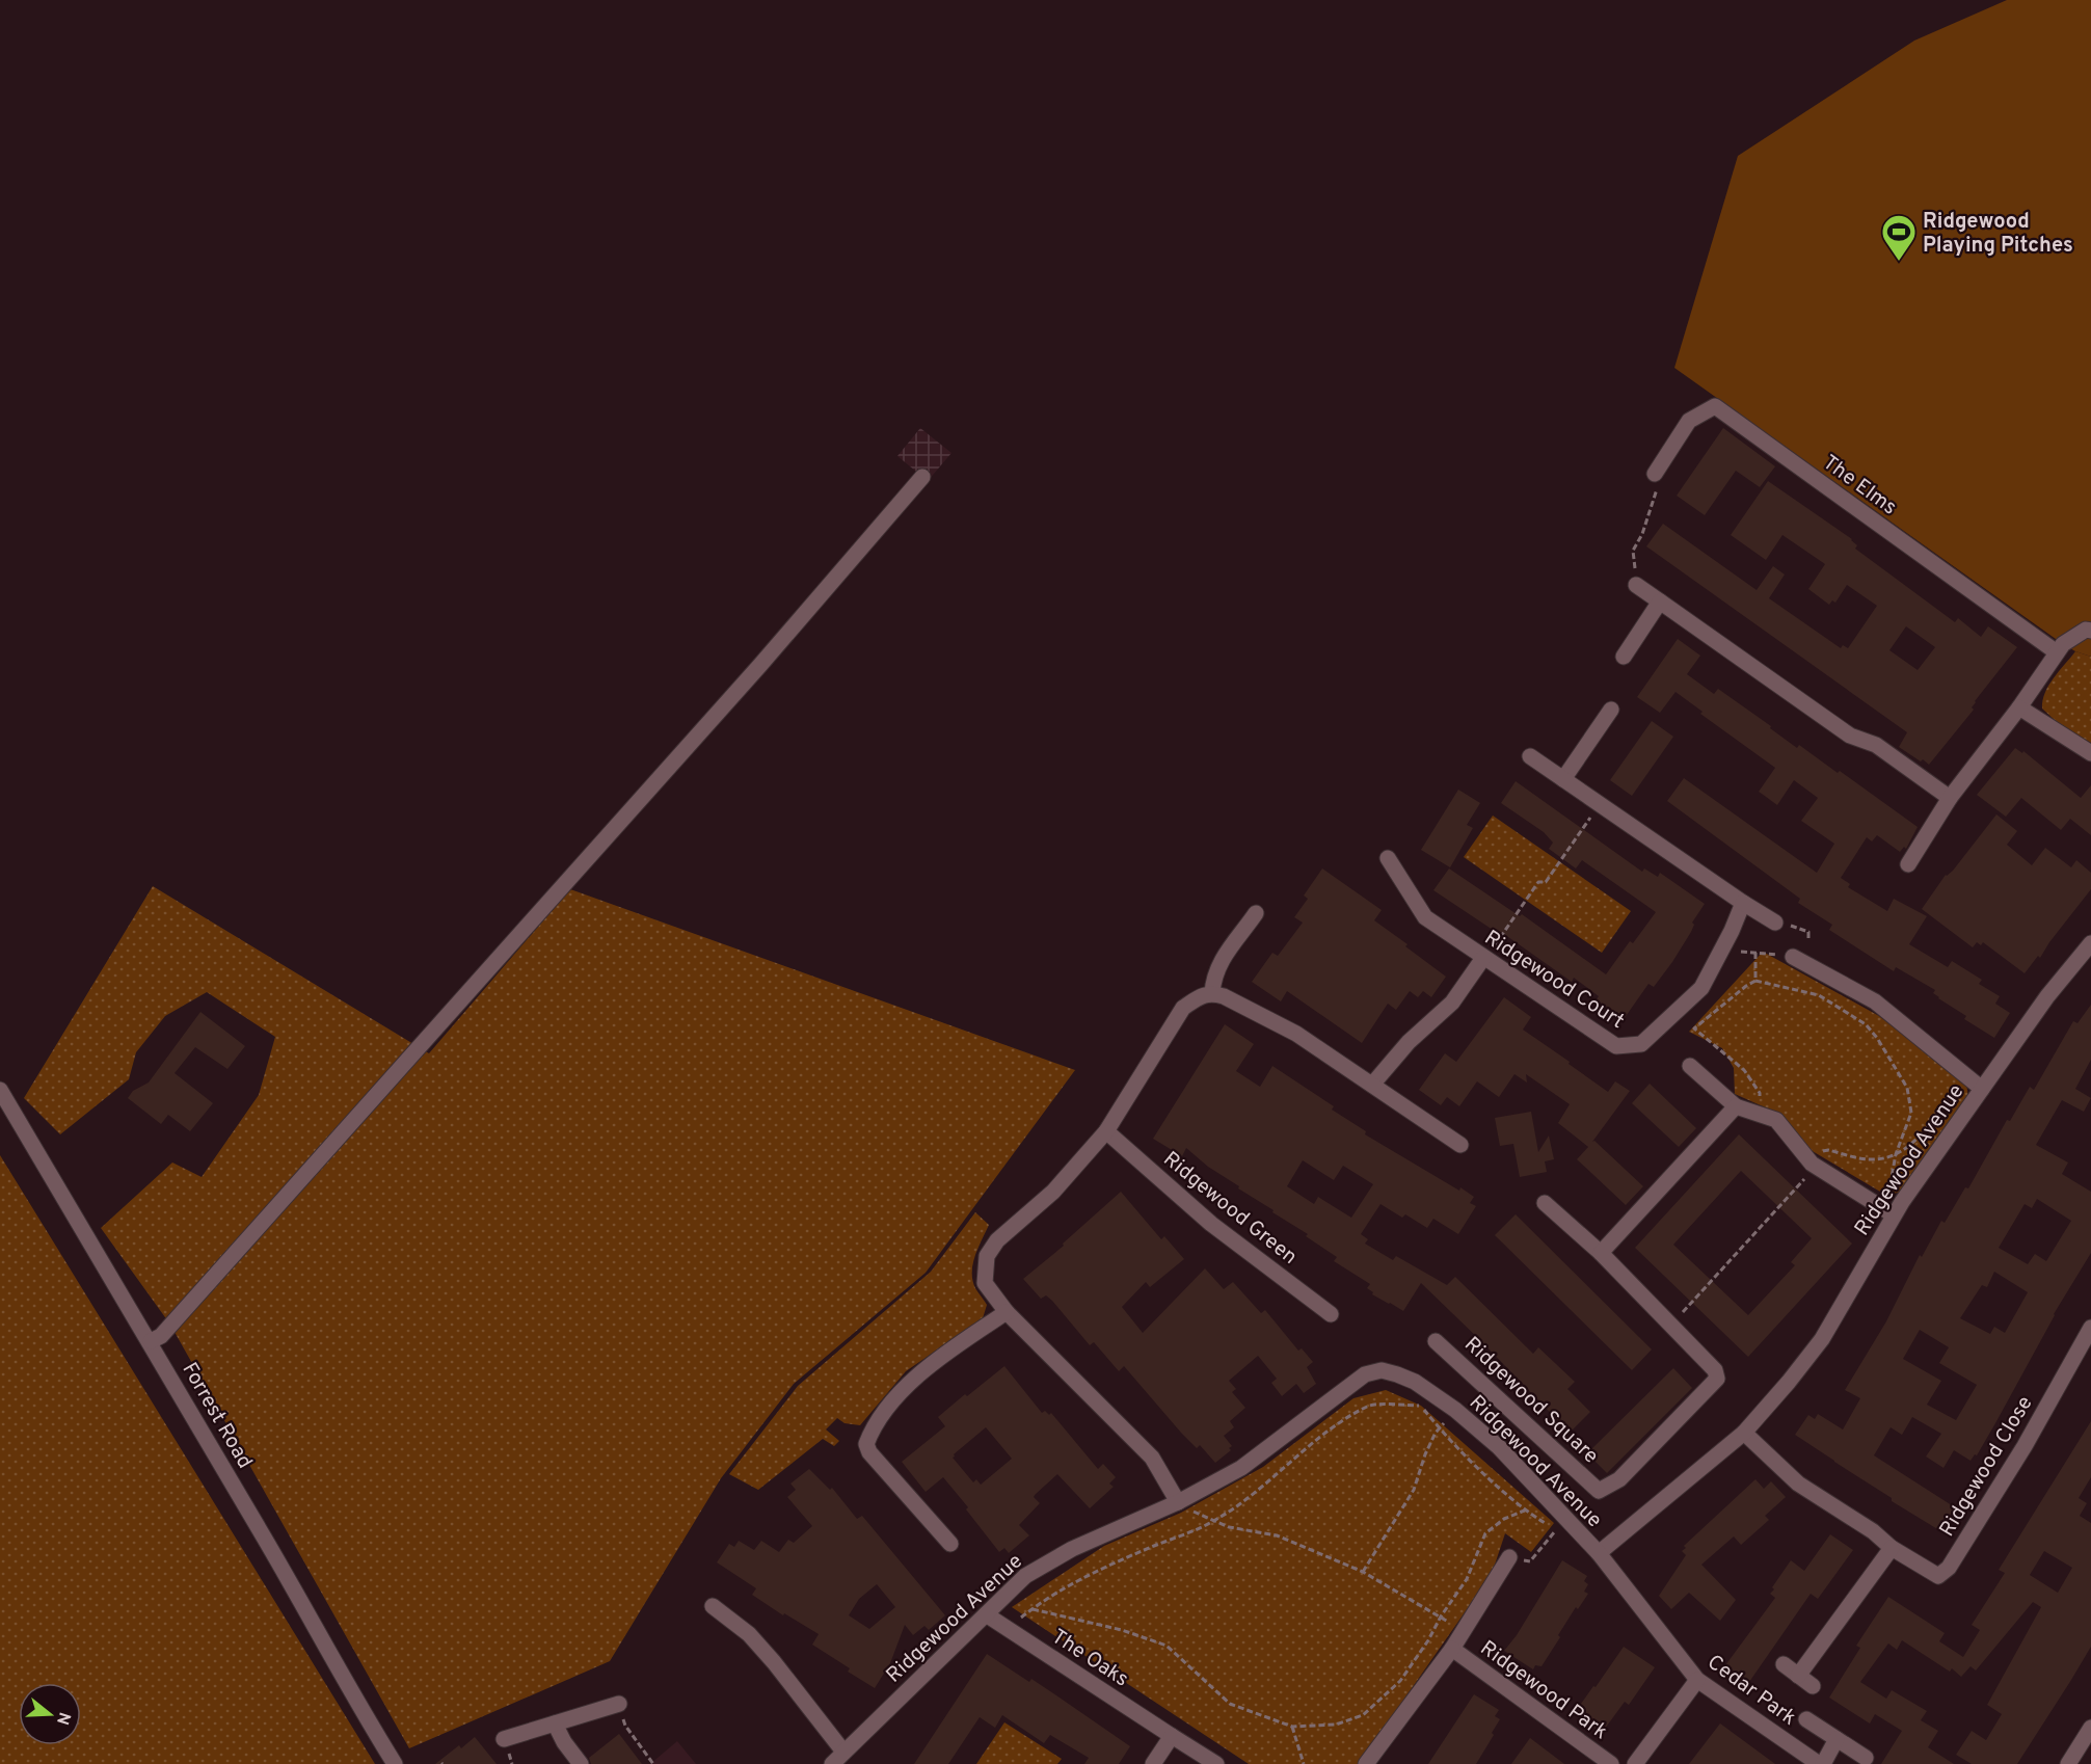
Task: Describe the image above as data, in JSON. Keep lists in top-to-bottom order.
{
  "streets": {
    "street": [
      "The Elms",
      "Ridgewood Court",
      "Ridgewood Avenue",
      "Ridgewood Green",
      "Ridgewood Square",
      "Forrest Road",
      "Ridgewood Close",
      "The Oaks",
      "Ridgewood Park",
      "Cedar Park"
    ]
  },
  "crossings": [
    ["Ridgewood Avenue", "Ridgewood Close"],
    ["Ridgewood Avenue", "The Oaks"],
    ["Ridgewood Avenue", "Cedar Park"]
  ],
  "places": {
    "sports": ["Ridgewood Playing Pitches"]
  },
  "north": "right"
}
